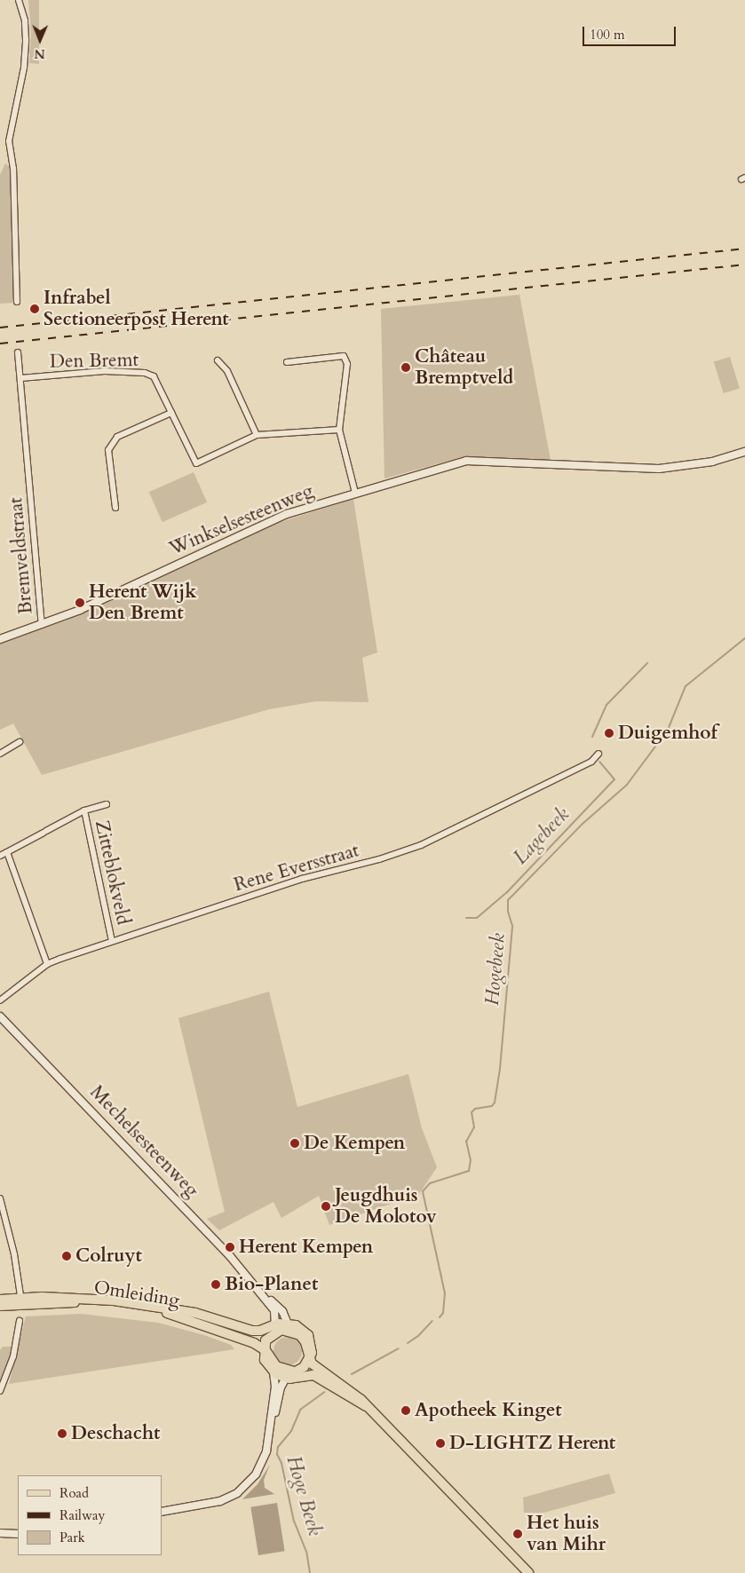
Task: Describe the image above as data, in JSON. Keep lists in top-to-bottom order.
{
  "streets": {
    "main road": ["Omleiding"],
    "street": [
      "Den Bremt",
      "Winkselsesteenweg",
      "Bremveldstraat",
      "Rene Eversstraat",
      "Zitteblokveld",
      "Mechelsesteenweg"
    ]
  },
  "crossings": [
    ["Den Bremt", "Bremveldstraat"],
    ["Winkselsesteenweg", "Bremveldstraat"],
    ["Rene Eversstraat", "Zitteblokveld"],
    ["Mechelsesteenweg", "Omleiding"]
  ],
  "water": ["Lagebeek", "Hogebeek", "Hoge Beek"],
  "places": [
    "Infrabel Sectioneerpost Herent",
    "Château Bremptveld",
    "Herent Wijk Den Bremt",
    "Duigemhof",
    "De Kempen",
    "Jeugdhuis De Molotov",
    "Herent Kempen",
    "Colruyt",
    "Bio-Planet",
    "Apotheek Kinget",
    "Deschacht",
    "D-LIGHTZ Herent",
    "Het huis van Mihr"
  ],
  "legend": ["Road", "Railway", "Park"],
  "scale_bar": "100 m",
  "north": "bottom"
}
